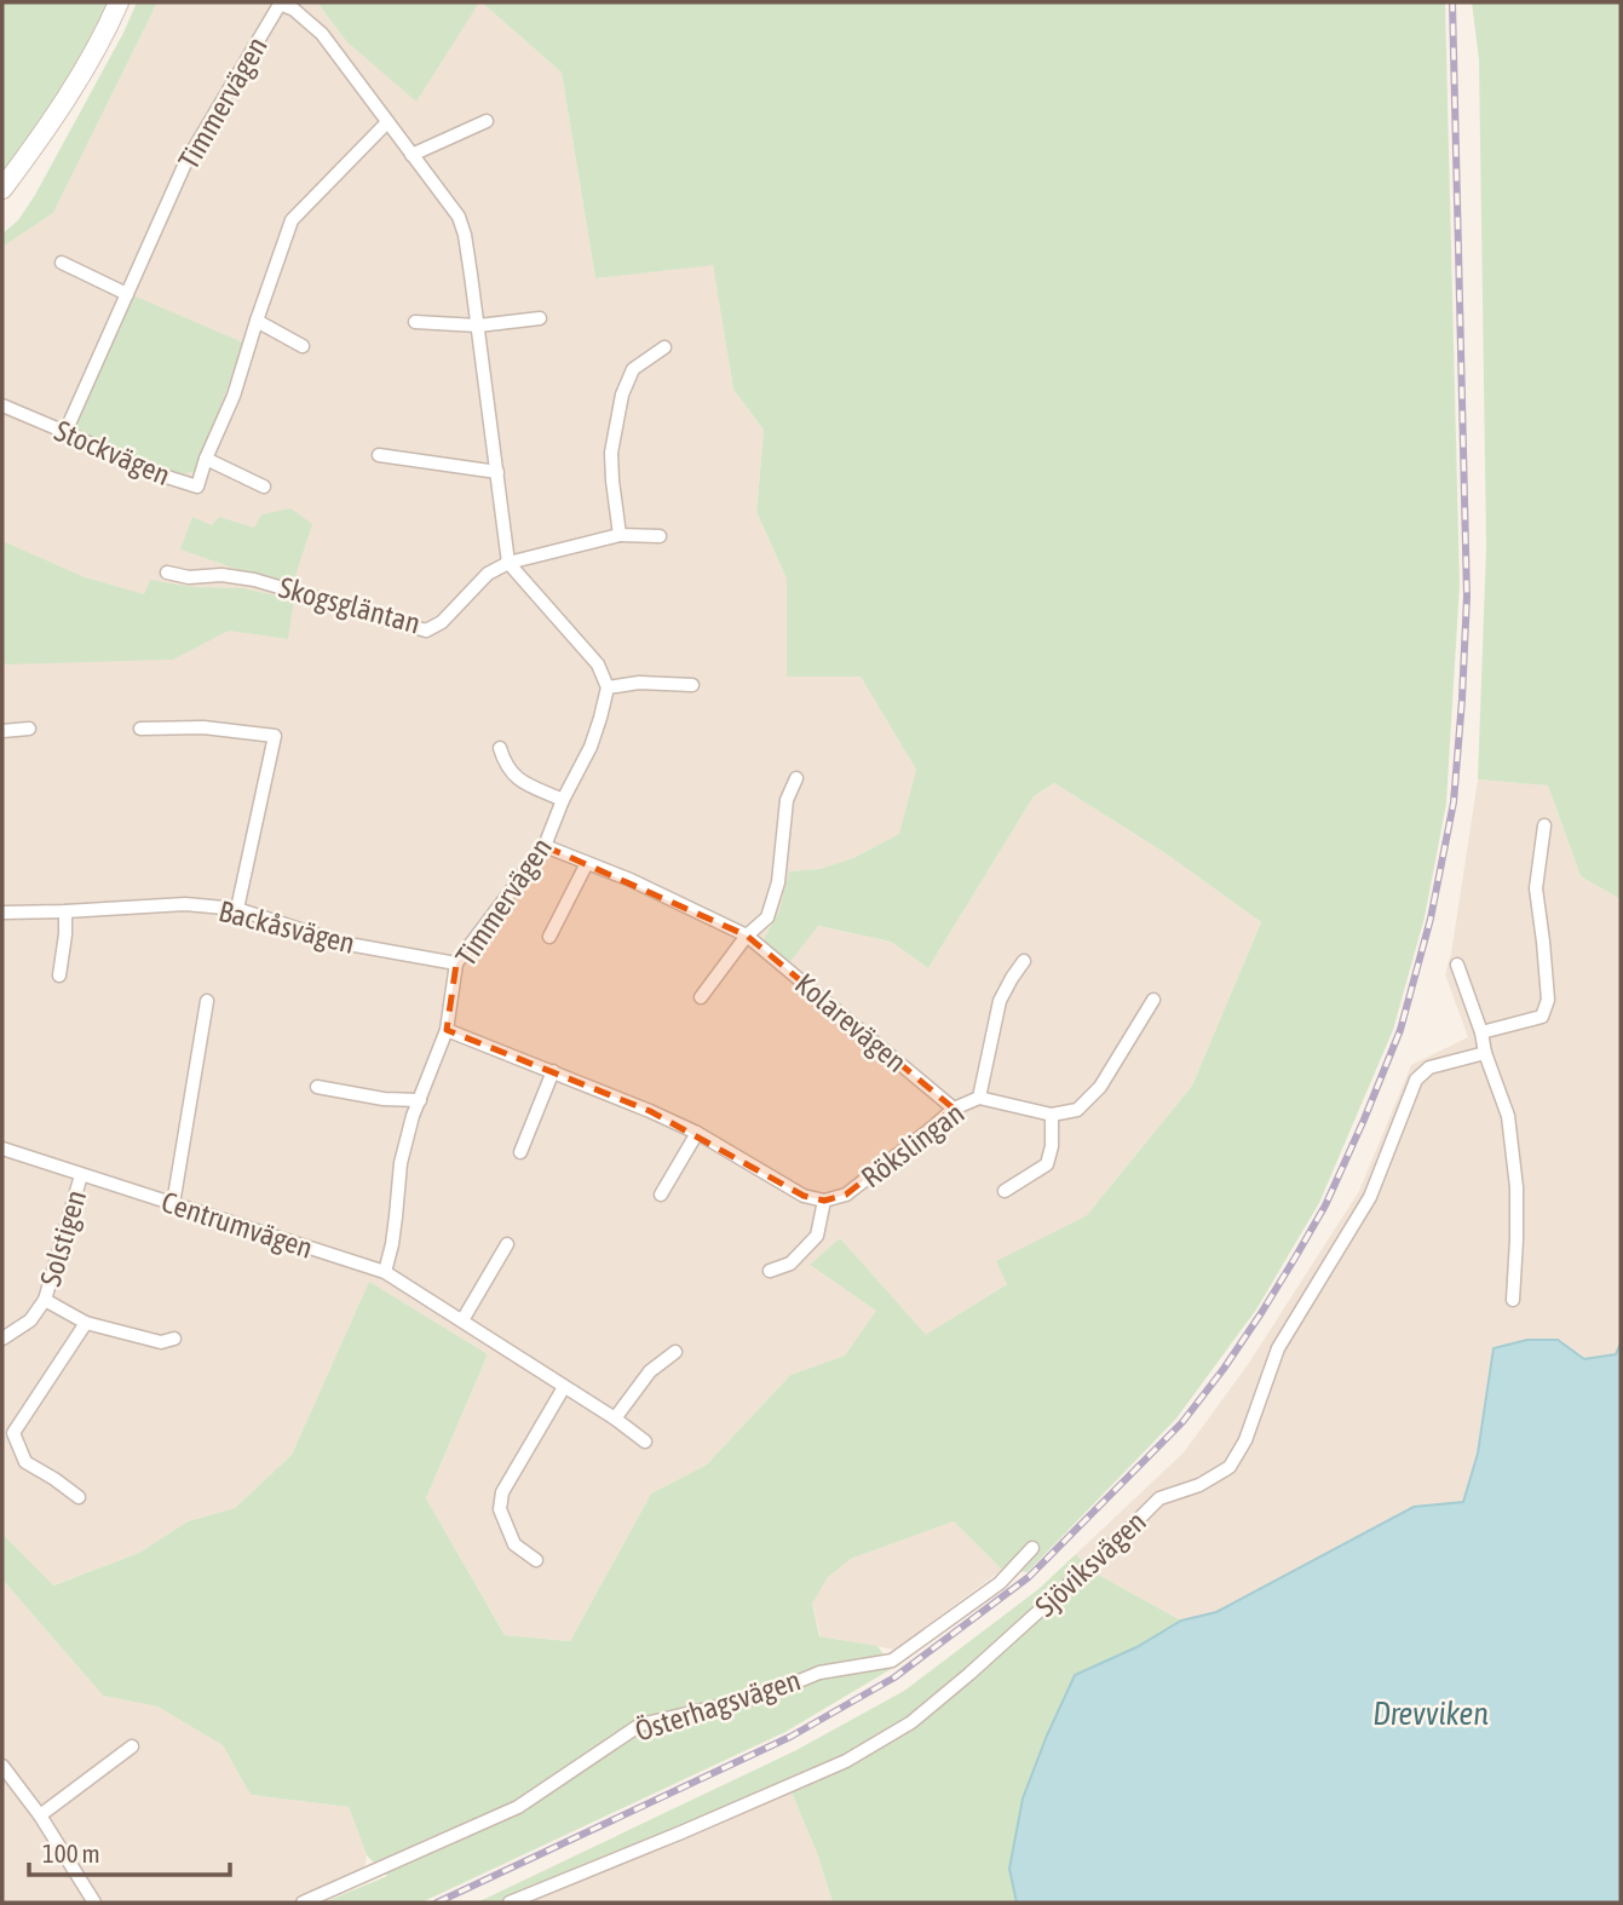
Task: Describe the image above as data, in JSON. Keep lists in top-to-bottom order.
{
  "streets": {
    "street": [
      "Timmervägen",
      "Stockvägen",
      "Skogsgläntan",
      "Backåsvägen",
      "Kolarevägen",
      "Rökslingan",
      "Centrumvägen",
      "Solstigen",
      "Sjöviksvägen",
      "Österhagsvägen"
    ]
  },
  "crossings": [
    ["Timmervägen", "Stockvägen"],
    ["Timmervägen", "Skogsgläntan"],
    ["Timmervägen", "Backåsvägen"],
    ["Timmervägen", "Kolarevägen"],
    ["Timmervägen", "Rökslingan"],
    ["Timmervägen", "Centrumvägen"],
    ["Kolarevägen", "Rökslingan"],
    ["Centrumvägen", "Solstigen"]
  ],
  "water": ["Drevviken"],
  "scale_bar": "100 m"
}
